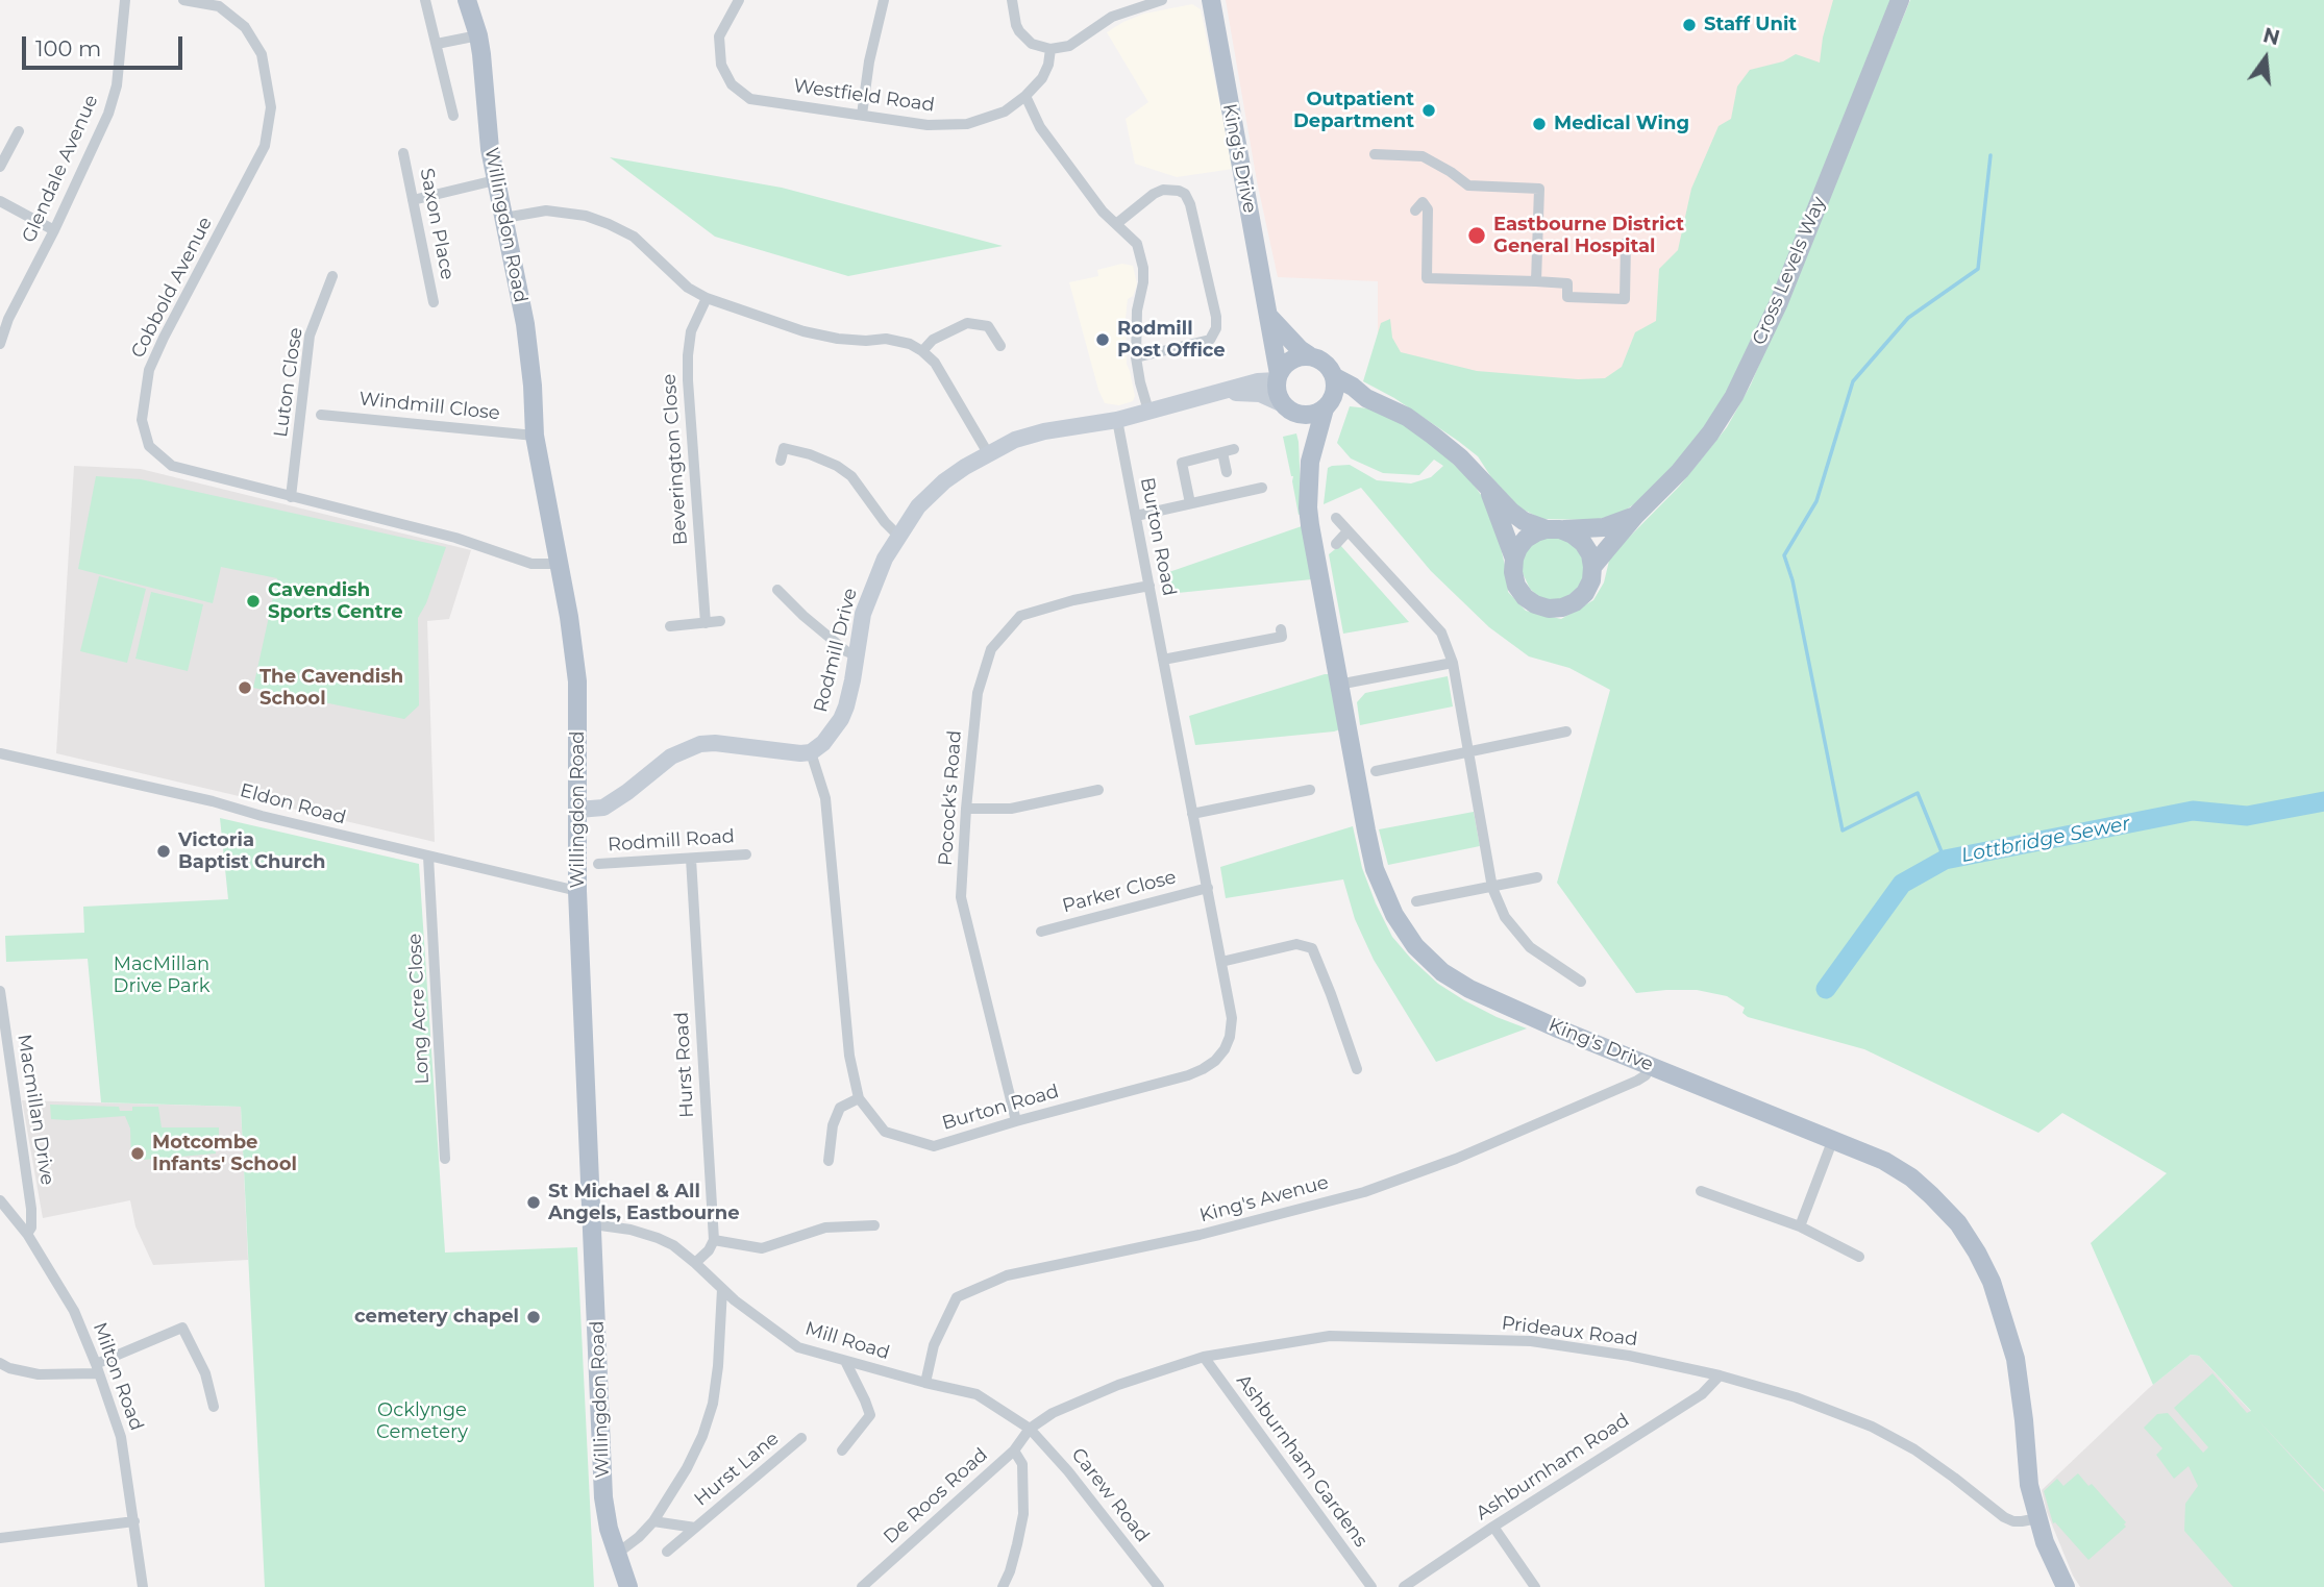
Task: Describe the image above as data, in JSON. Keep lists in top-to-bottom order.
{
  "streets": {
    "main road": ["King's Drive", "Willingdon Road", "Cross Levels Way"],
    "street": [
      "Westfield Road",
      "Glendale Avenue",
      "Saxon Place",
      "Cobbold Avenue",
      "Luton Close",
      "Windmill Close",
      "Beverington Close",
      "Burton Road",
      "Rodmill Drive",
      "Pocock's Road",
      "Eldon Road",
      "Rodmill Road",
      "Parker Close",
      "Long Acre Close",
      "Hurst Road",
      "Macmillan Drive",
      "King's Avenue",
      "Prideaux Road",
      "Mill Road",
      "Milton Road",
      "Ashburnham Gardens",
      "Ashburnham Road",
      "Hurst Lane",
      "Carew Road",
      "De Roos Road"
    ]
  },
  "crossings": [
    ["King's Drive", "Cross Levels Way"],
    ["King's Drive", "Rodmill Drive"],
    ["King's Drive", "King's Avenue"],
    ["King's Drive", "Prideaux Road"],
    ["Willingdon Road", "Cobbold Avenue"],
    ["Willingdon Road", "Windmill Close"],
    ["Willingdon Road", "Eldon Road"],
    ["Willingdon Road", "Mill Road"],
    ["Cross Levels Way", "Rodmill Drive"],
    ["Cobbold Avenue", "Luton Close"],
    ["Burton Road", "Rodmill Drive"],
    ["Burton Road", "Pocock's Road"],
    ["Burton Road", "Parker Close"],
    ["Eldon Road", "Long Acre Close"],
    ["Rodmill Road", "Hurst Road"],
    ["Macmillan Drive", "Milton Road"],
    ["King's Avenue", "Mill Road"],
    ["Prideaux Road", "Mill Road"],
    ["Prideaux Road", "Ashburnham Gardens"],
    ["Prideaux Road", "Ashburnham Road"],
    ["Prideaux Road", "Carew Road"],
    ["Prideaux Road", "De Roos Road"],
    ["Mill Road", "Carew Road"],
    ["Mill Road", "De Roos Road"],
    ["Carew Road", "De Roos Road"]
  ],
  "water": ["Lottbridge Sewer"],
  "parks": ["MacMillan Drive Park", "Ocklynge Cemetery"],
  "places": [
    "Staff Unit",
    "Outpatient Department",
    "Medical Wing",
    "Eastbourne District General Hospital",
    "Rodmill Post Office",
    "Cavendish Sports Centre",
    "The Cavendish School",
    "Victoria Baptist Church",
    "Motcombe Infants' School",
    "St Michael & All Angels, Eastbourne",
    "cemetery chapel"
  ],
  "scale_bar": "100 m",
  "north": "top"
}
